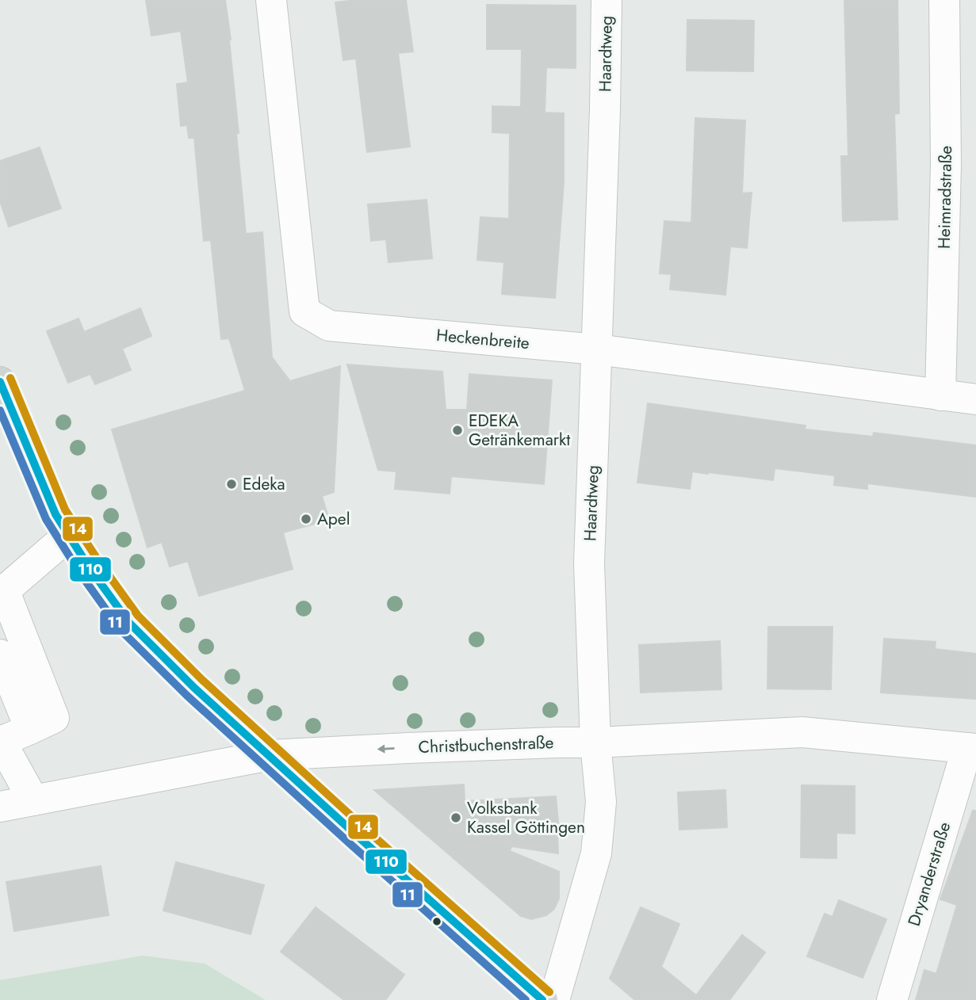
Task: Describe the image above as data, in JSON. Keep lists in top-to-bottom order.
{
  "streets": {
    "street": [
      "Haardtweg",
      "Heimradstraße",
      "Heckenbreite",
      "Christbuchenstraße",
      "Dryanderstraße"
    ]
  },
  "crossings": [
    ["Haardtweg", "Heckenbreite"],
    ["Haardtweg", "Christbuchenstraße"],
    ["Heimradstraße", "Heckenbreite"],
    ["Christbuchenstraße", "Dryanderstraße"]
  ],
  "places": [
    "EDEKA Getränkemarkt",
    "Edeka",
    "Apel",
    "Volksbank Kassel Göttingen"
  ],
  "lines": ["transit line 14", "transit line 110", "transit line 11"]
}
